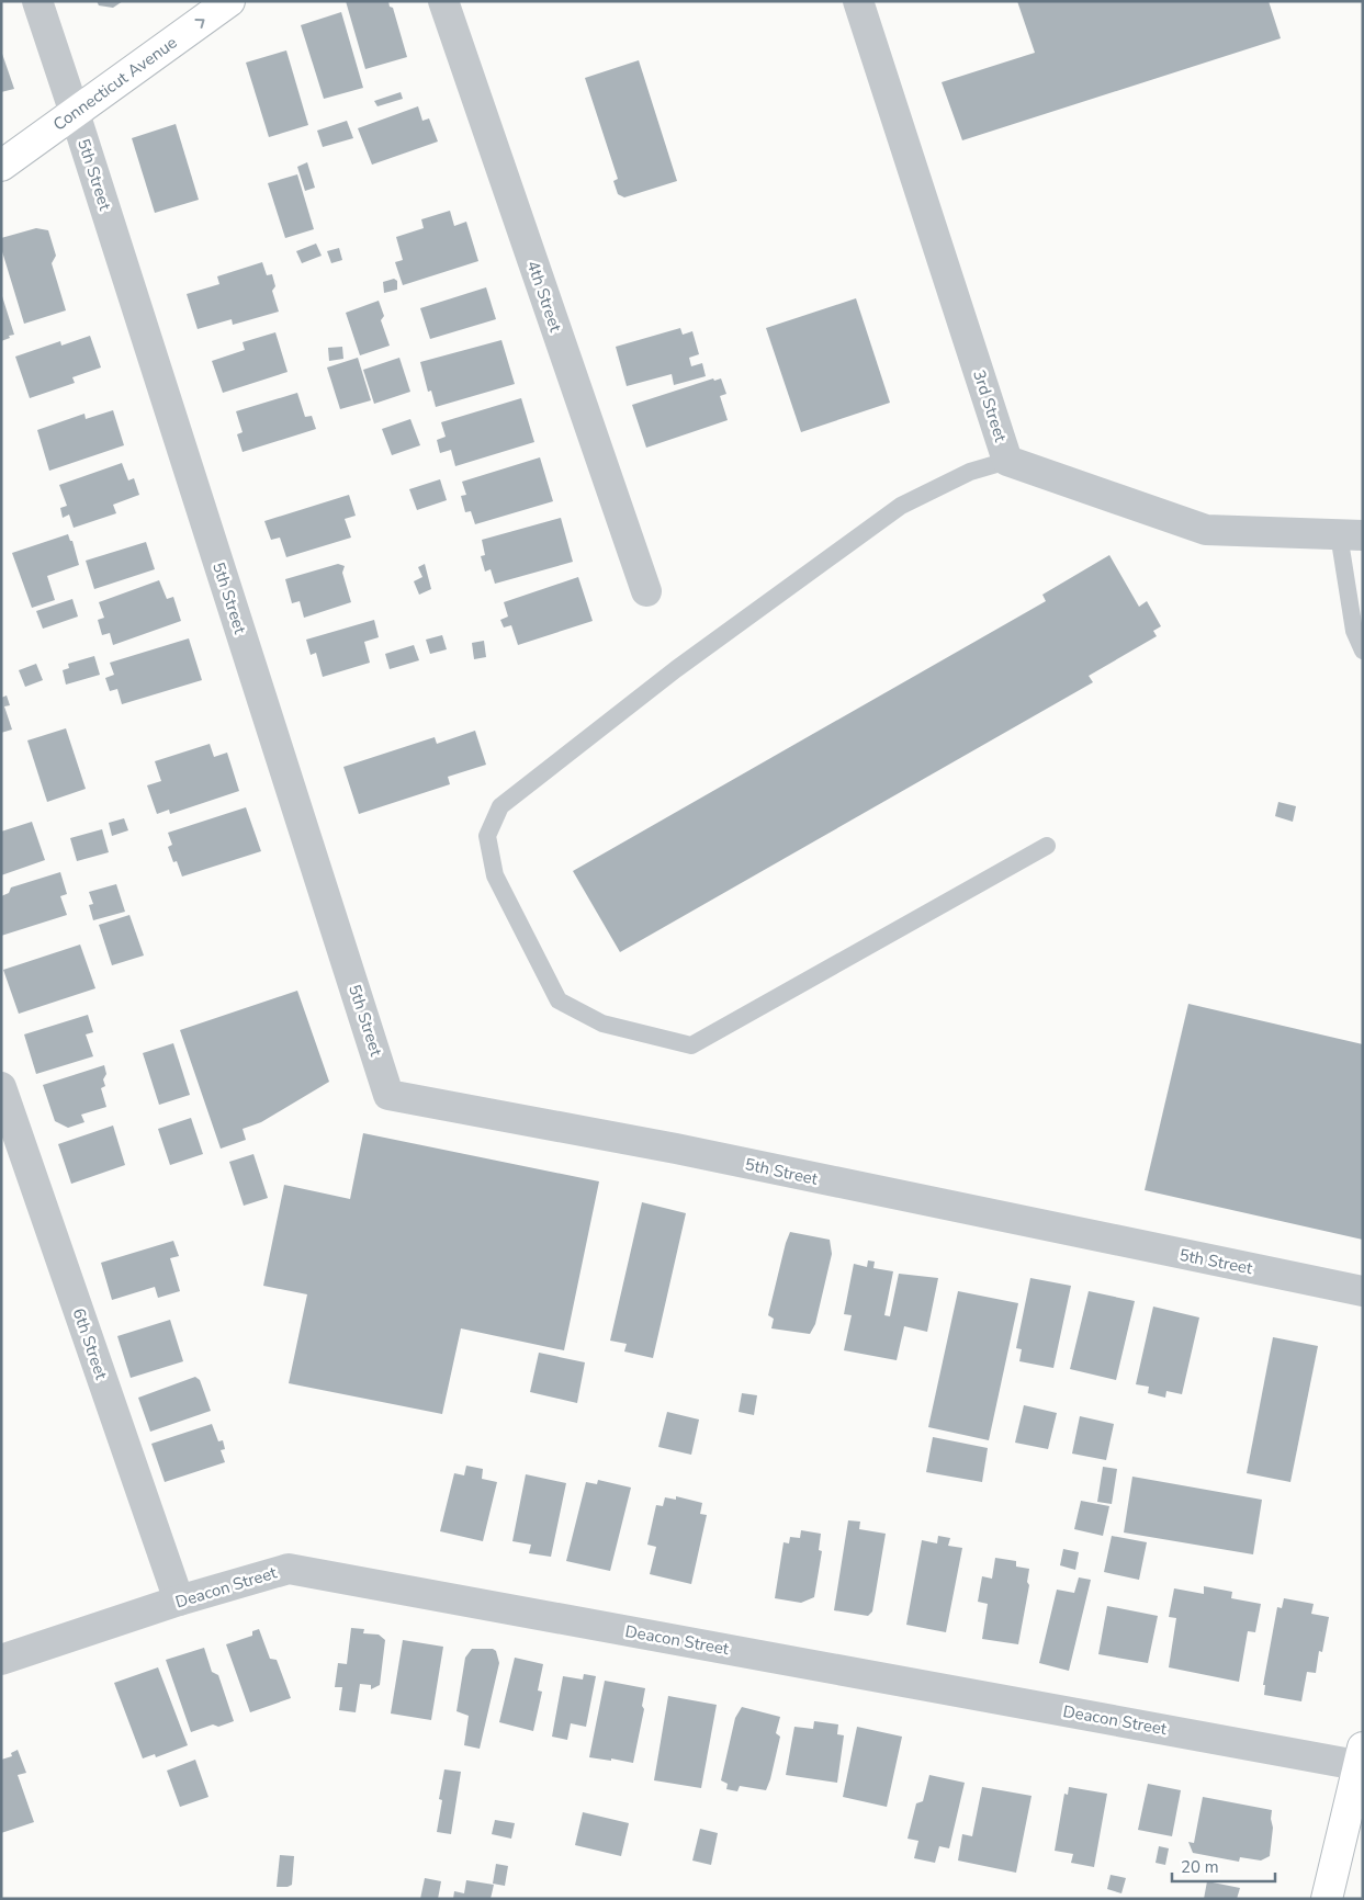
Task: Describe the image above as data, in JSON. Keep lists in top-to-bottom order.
{
  "streets": {
    "main road": ["Connecticut Avenue"],
    "street": [
      "5th Street",
      "4th Street",
      "3rd Street",
      "6th Street",
      "Deacon Street"
    ]
  },
  "crossings": [
    ["Connecticut Avenue", "5th Street"],
    ["6th Street", "Deacon Street"]
  ],
  "one_way": ["Connecticut Avenue"],
  "scale_bar": "20 m"
}
